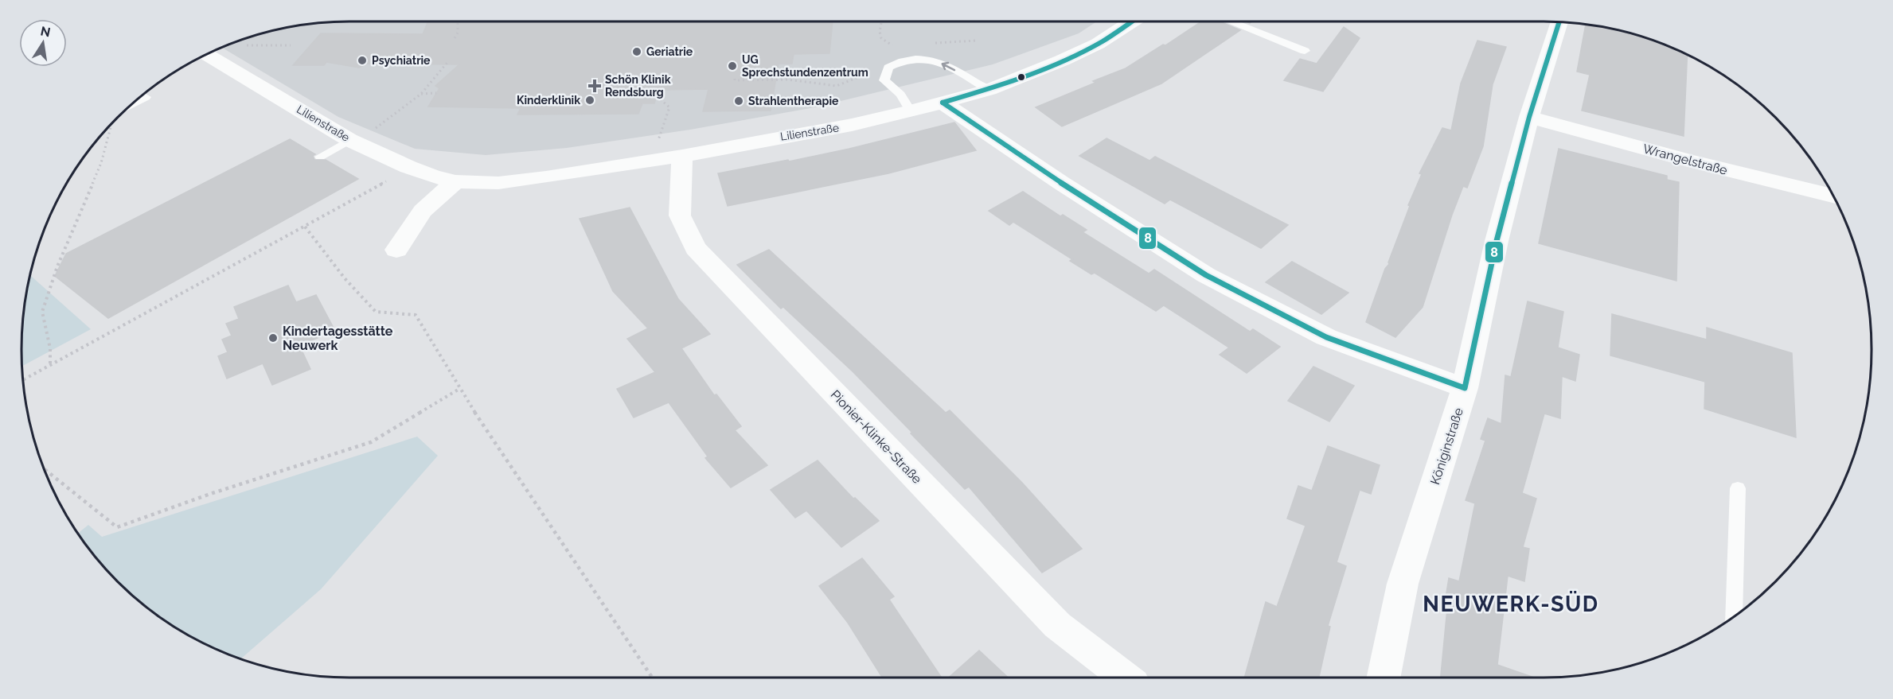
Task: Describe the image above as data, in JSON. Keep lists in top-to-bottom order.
{
  "streets": {
    "street": [
      "Lilienstraße",
      "Wrangelstraße",
      "Pionier-Klinke-Straße",
      "Königinstraße"
    ]
  },
  "crossings": [
    ["Lilienstraße", "Pionier-Klinke-Straße"],
    ["Wrangelstraße", "Königinstraße"]
  ],
  "districts": ["NEUWERK-SÜD"],
  "places": {
    "other": [
      "Geriatrie",
      "Psychiatrie",
      "UG Sprechstundenzentrum",
      "Kinderklinik",
      "Strahlentherapie",
      "Kindertagesstätte Neuwerk"
    ],
    "health": ["Schön Klinik Rendsburg"]
  },
  "lines": ["transit line 8"],
  "north": "top"
}
